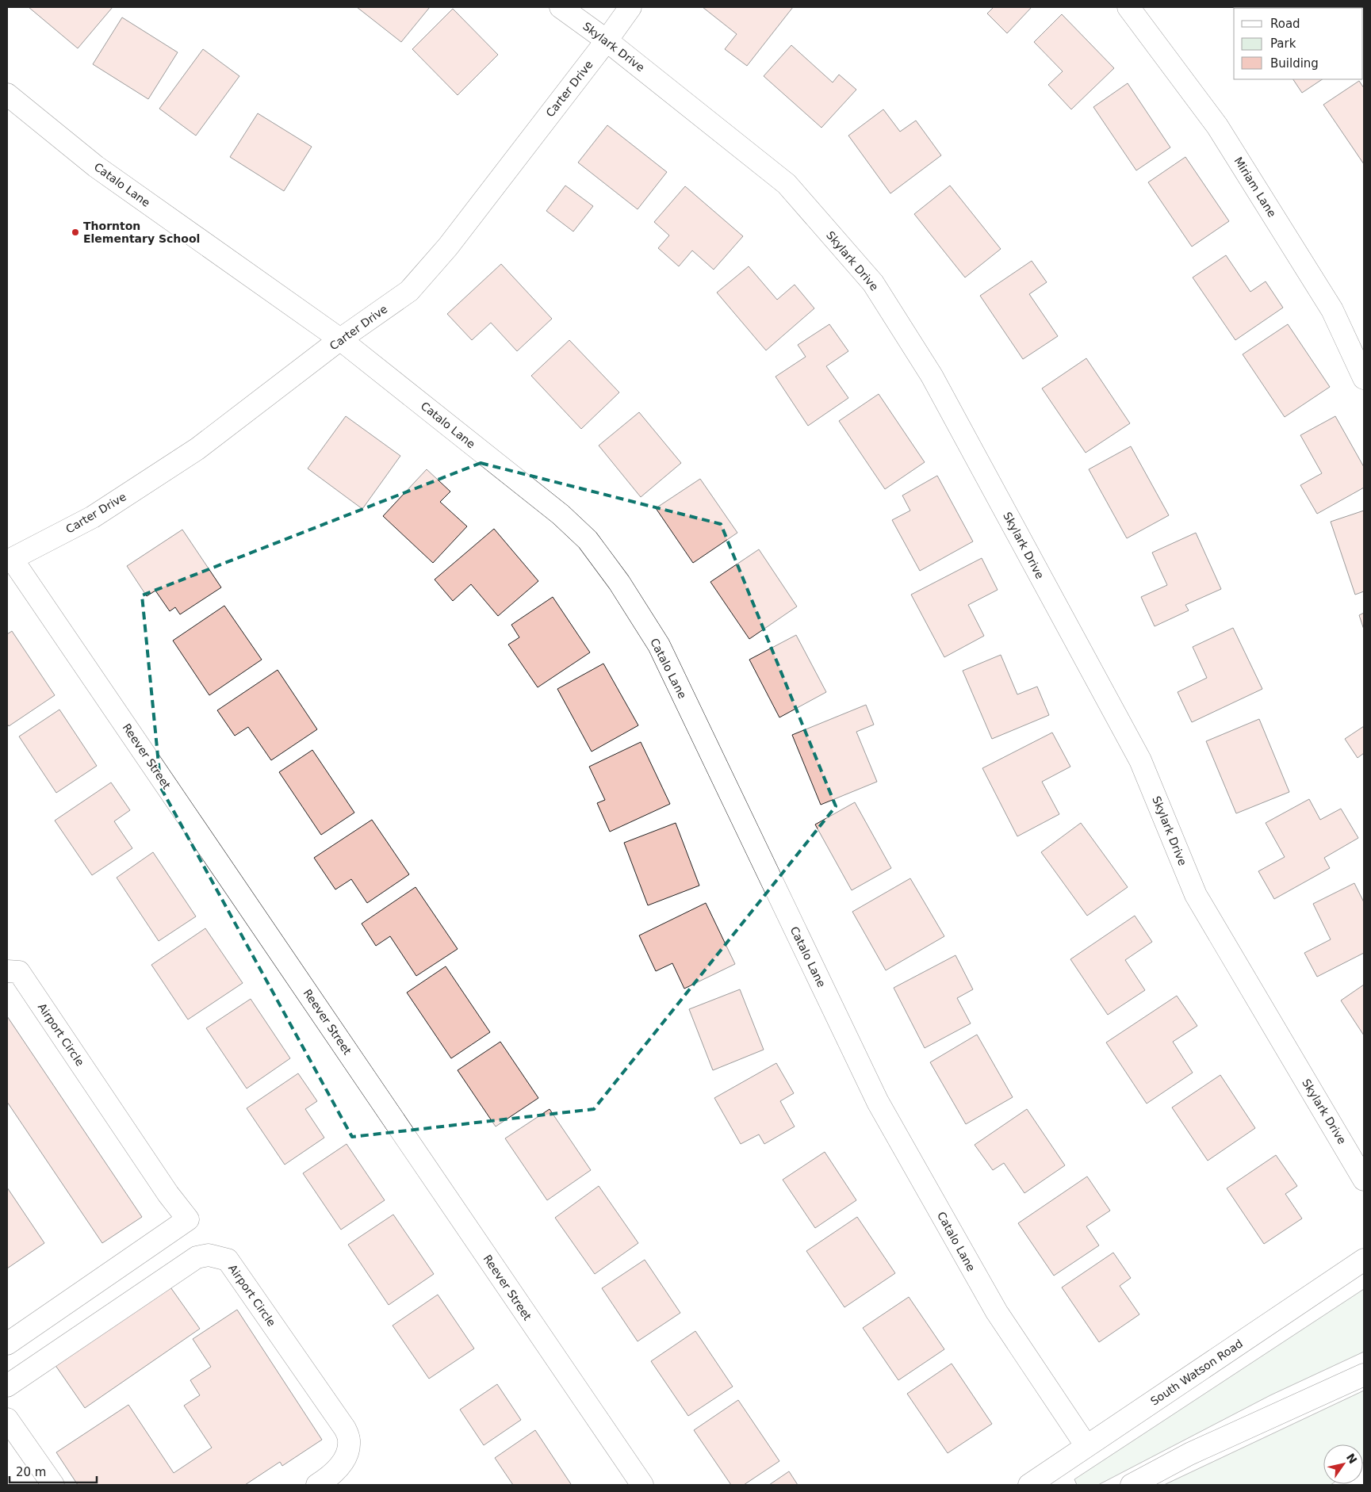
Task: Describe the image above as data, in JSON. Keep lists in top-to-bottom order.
{
  "streets": {
    "main road": [
      "Skylark Drive",
      "Carter Drive",
      "Catalo Lane",
      "Miriam Lane",
      "Reever Street",
      "Airport Circle",
      "South Watson Road"
    ]
  },
  "crossings": [
    ["Skylark Drive", "Carter Drive"],
    ["Carter Drive", "Catalo Lane"],
    ["Carter Drive", "Reever Street"],
    ["Catalo Lane", "South Watson Road"]
  ],
  "places": ["Thornton Elementary School"],
  "legend": ["Road", "Park", "Building"],
  "scale_bar": "20 m",
  "north": "top right"
}
